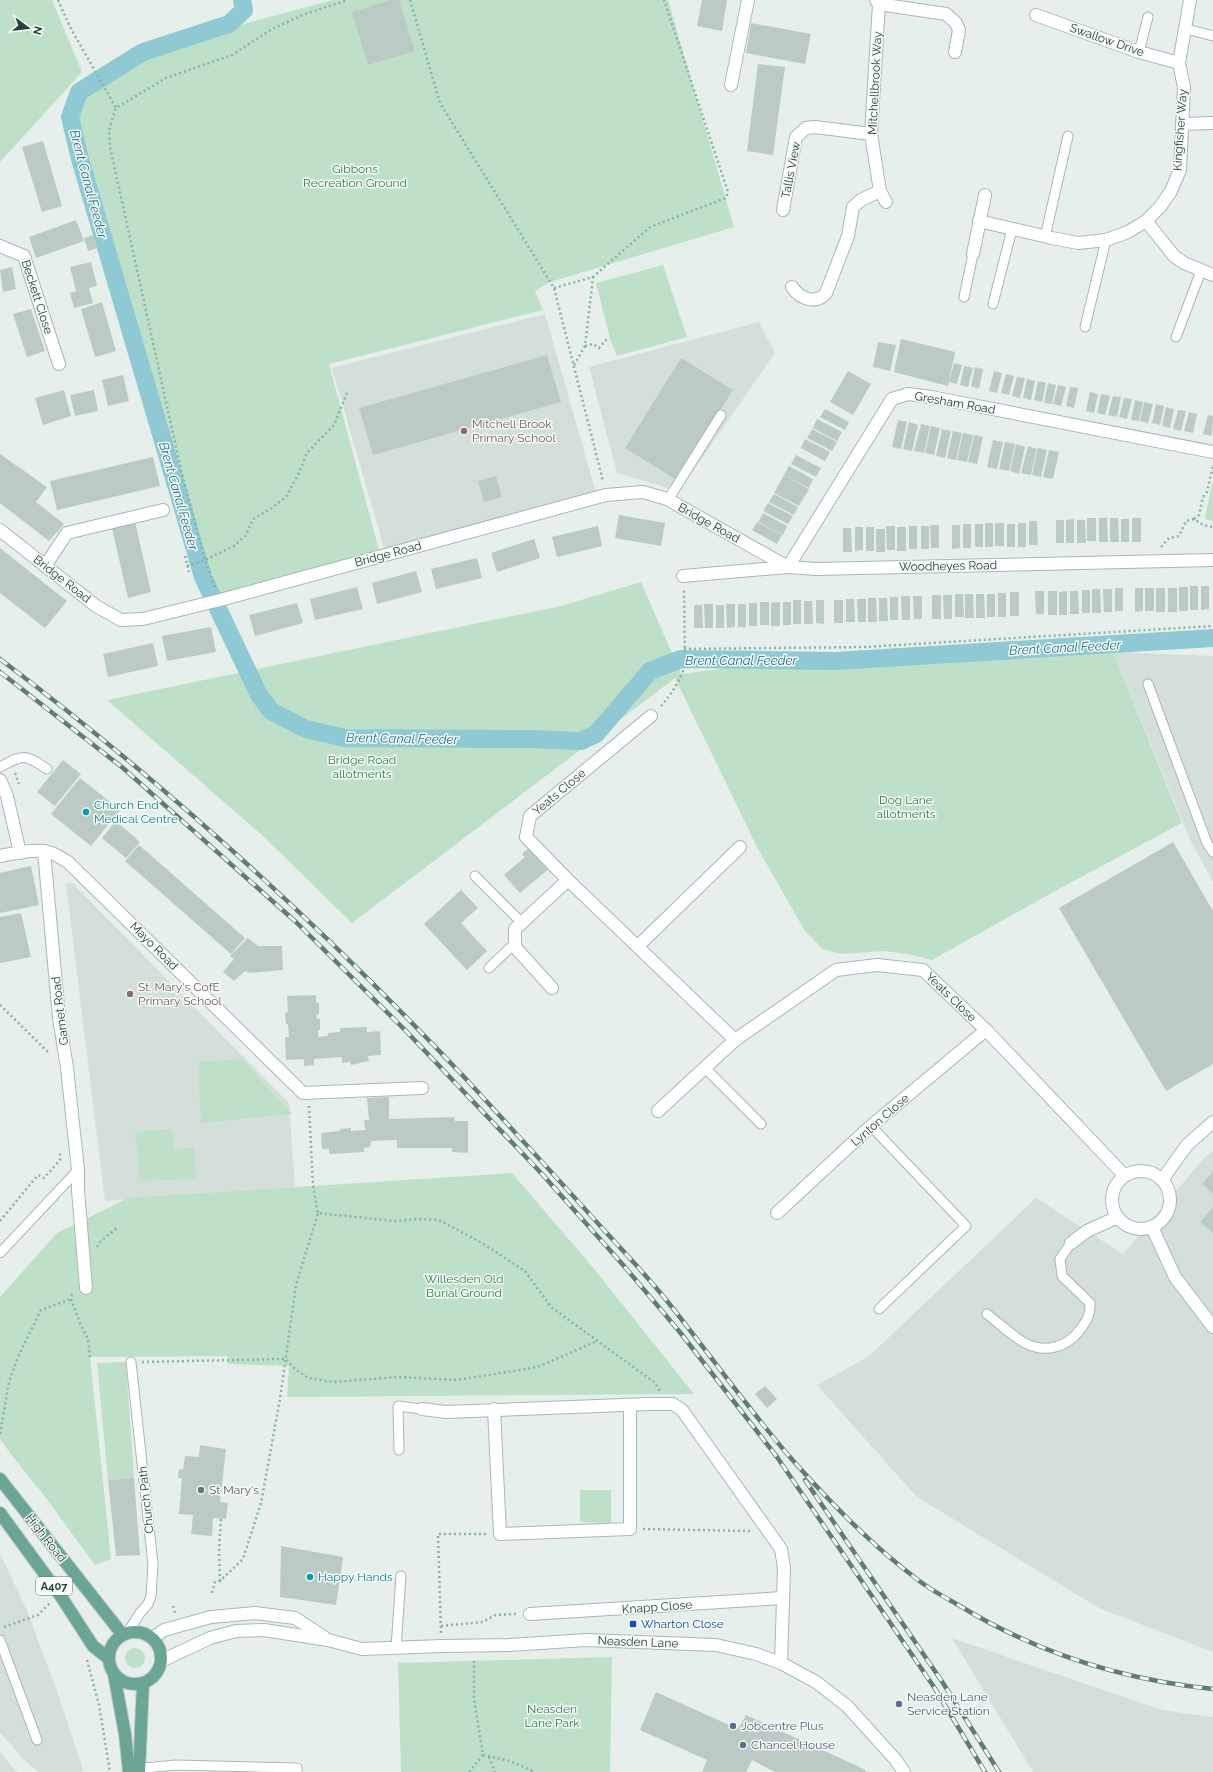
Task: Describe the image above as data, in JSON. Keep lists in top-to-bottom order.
{
  "streets": {
    "main road": ["High Road", "A407"],
    "street": [
      "Swallow Drive",
      "Mitchellbrook Way",
      "Kingfisher Way",
      "Tallis View",
      "Beckett Close",
      "Gresham Road",
      "Bridge Road",
      "Woodheyes Road",
      "Yeats Close",
      "Mayo Road",
      "Garnet Road",
      "Lynton Close",
      "Knapp Close",
      "Neasden Lane"
    ],
    "lane": ["Church Path"]
  },
  "crossings": [
    ["Swallow Drive", "Kingfisher Way"],
    ["Mitchellbrook Way", "Tallis View"],
    ["Gresham Road", "Bridge Road"],
    ["Gresham Road", "Woodheyes Road"],
    ["Bridge Road", "Woodheyes Road"],
    ["Yeats Close", "Lynton Close"],
    ["Mayo Road", "Garnet Road"],
    ["Church Path", "High Road"],
    ["Church Path", "Neasden Lane"],
    ["High Road", "Neasden Lane"]
  ],
  "water": ["Brent Canal Feeder"],
  "parks": [
    "Gibbons Recreation Ground",
    "Bridge Road allotments",
    "Dog Lane allotments",
    "Willesden Old Burial Ground",
    "Neasden Lane Park"
  ],
  "places": {
    "other": [
      "Mitchell Brook Primary School",
      "Church End Medical Centre",
      "St. Mary's CofE Primary School",
      "St Mary's",
      "Happy Hands",
      "Neasden Lane Service Station",
      "Jobcentre Plus",
      "Chancel House"
    ],
    "transit": ["Wharton Close"]
  },
  "north": "right"
}
